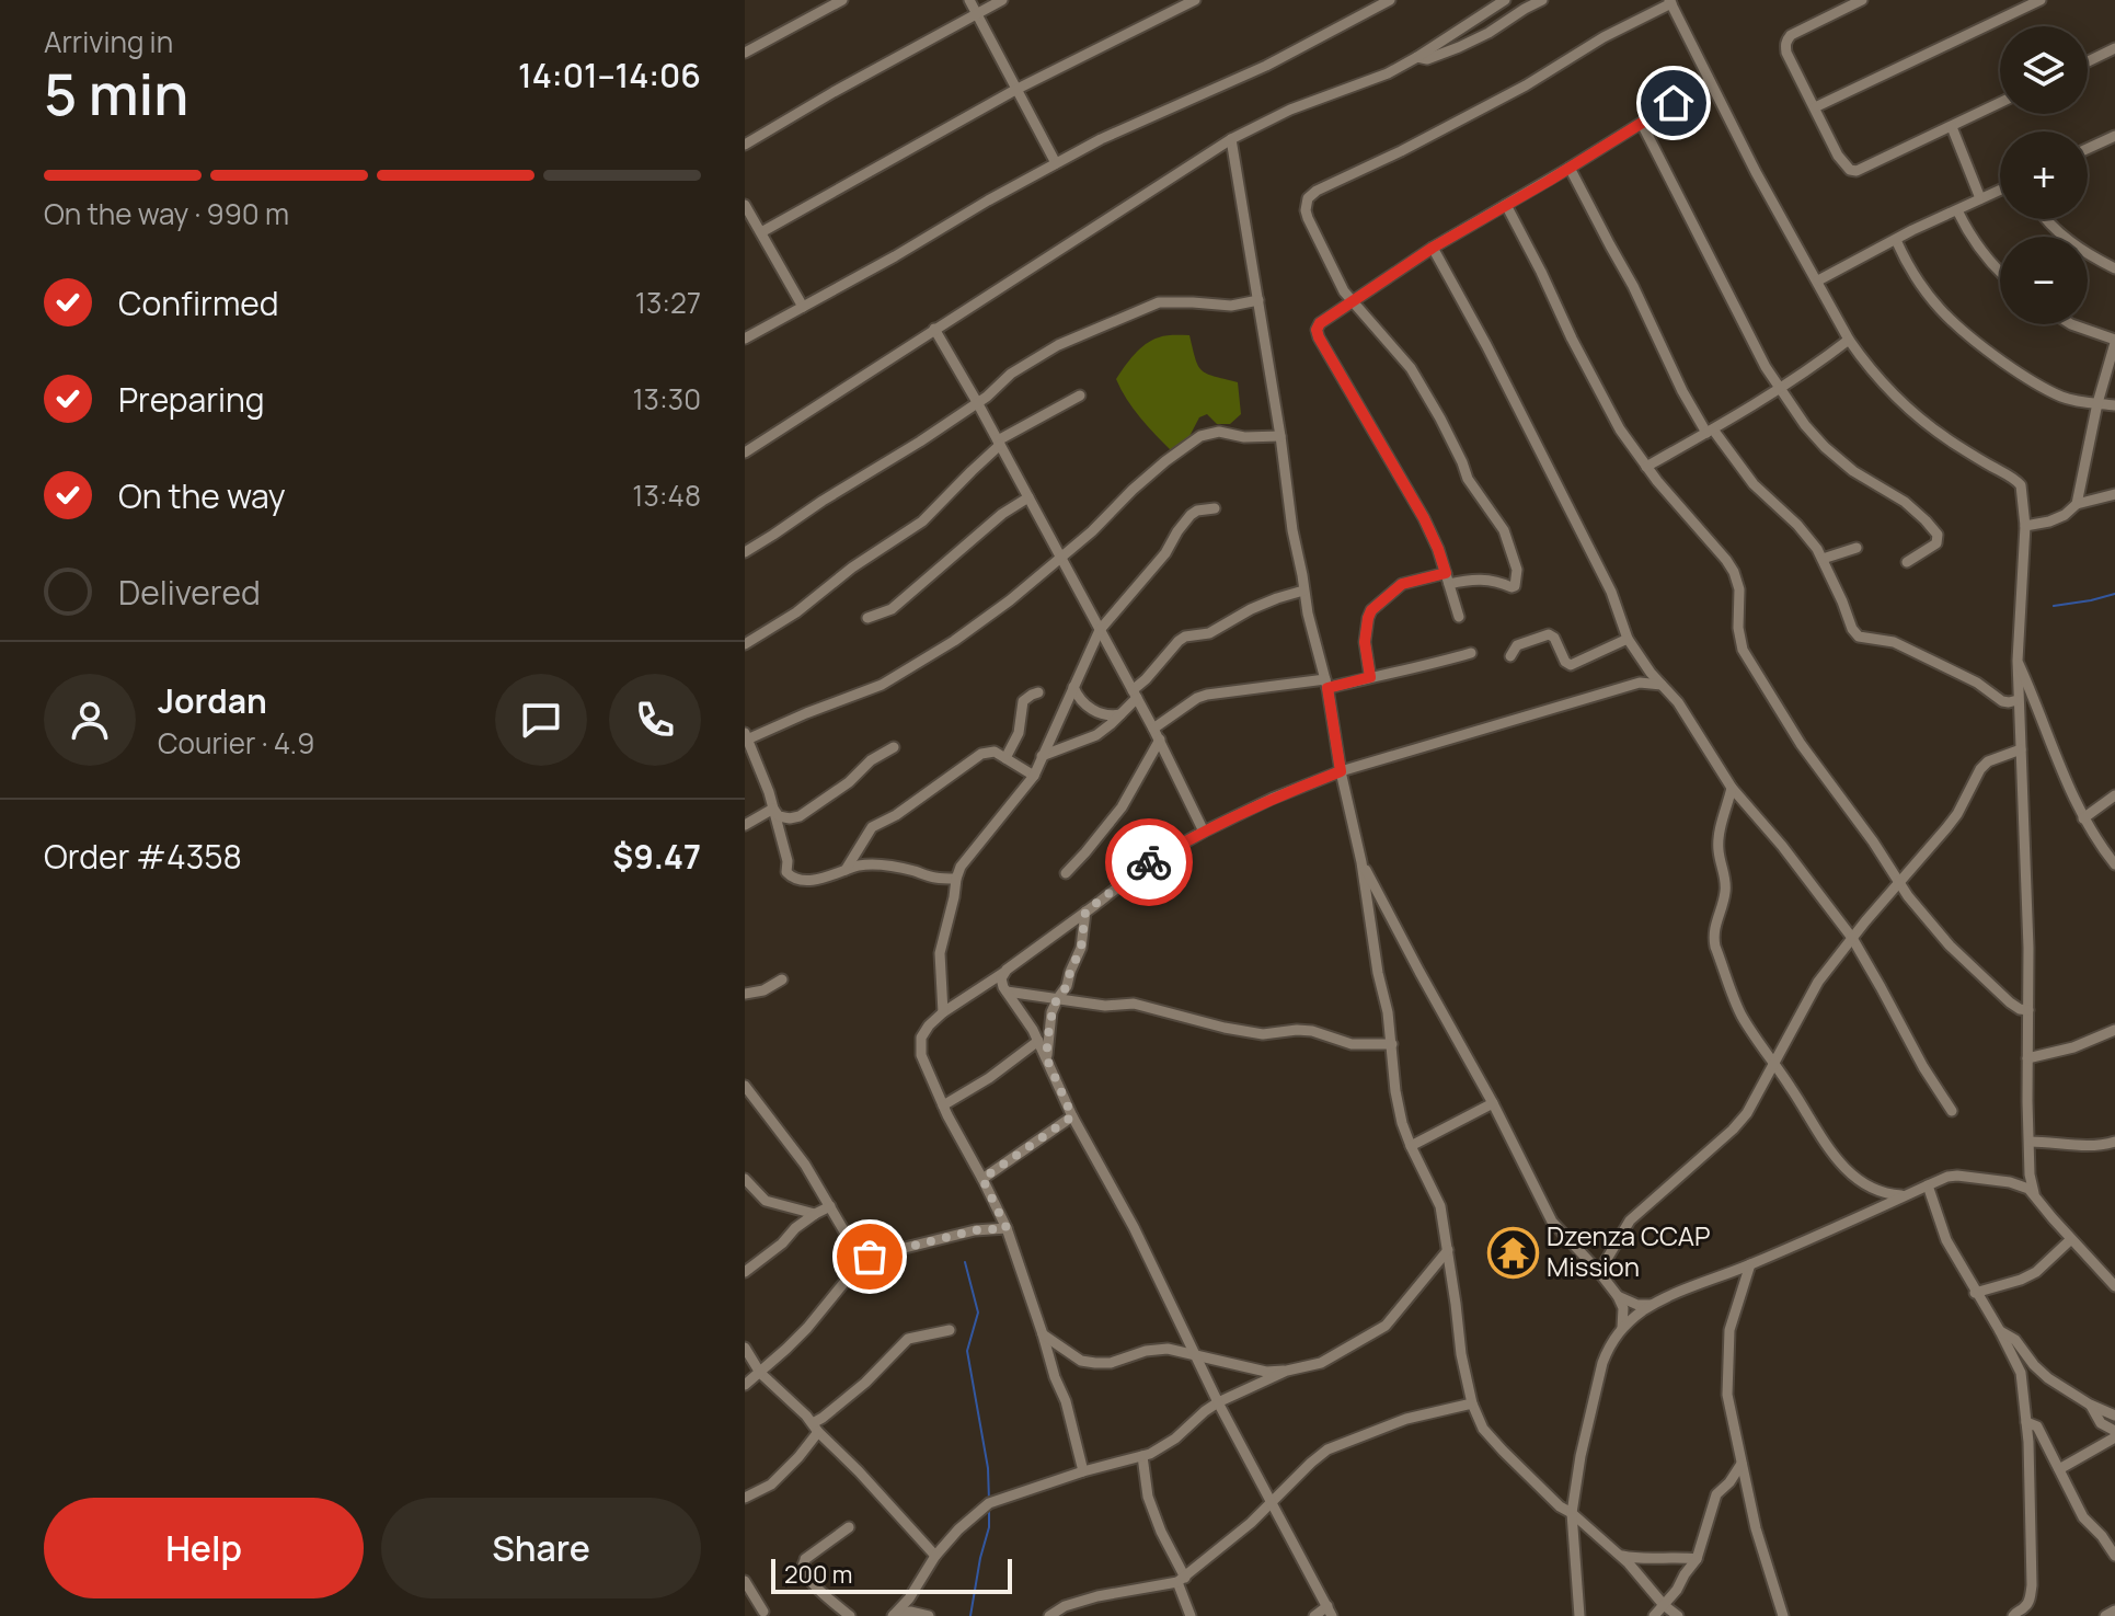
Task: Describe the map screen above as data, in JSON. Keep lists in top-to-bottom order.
{
  "places": {
    "temple": ["Dzenza CCAP Mission"]
  },
  "scale_bar": "200 m",
  "page": {
    "heading": ["5 min", "Arriving in", "14:01–14:06"],
    "panel": [
      "Jordan",
      "Courier · 4.9",
      "Order #4358",
      "$9.47"
    ],
    "map_buttons": ["+", "−"],
    "bar": "On the way · 990 m",
    "list": [
      ["Confirmed", "13:27"],
      ["Preparing", "13:30"],
      ["On the way", "13:48"],
      "Delivered"
    ],
    "buttons": ["Help", "Share"],
    "scale": "200 m"
  }
}
